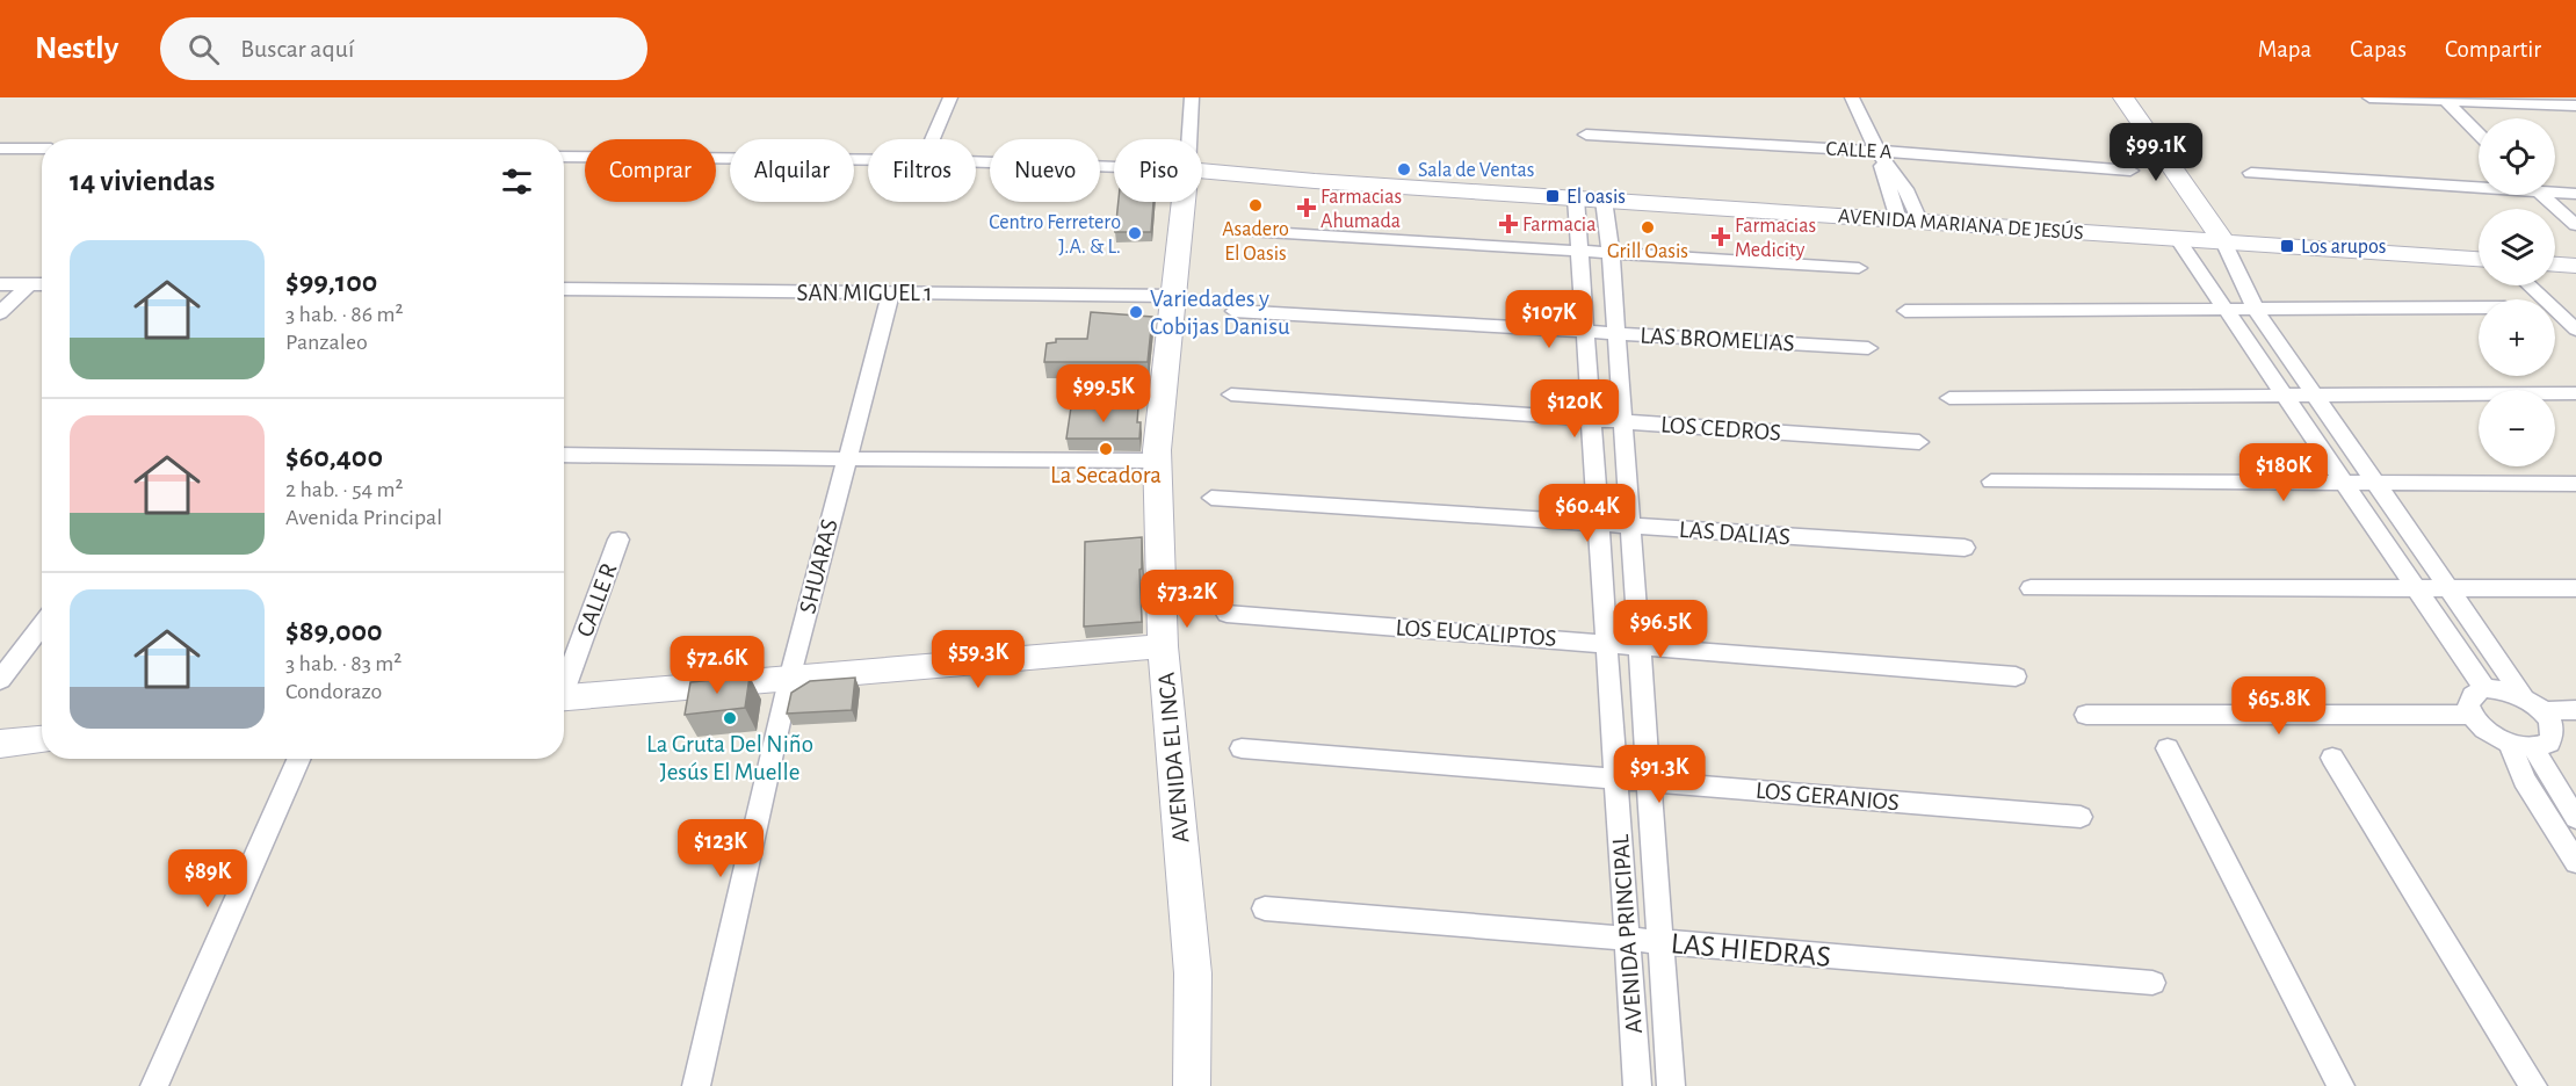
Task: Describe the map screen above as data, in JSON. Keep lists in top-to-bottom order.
{
  "streets": {
    "street": [
      "CALLE A",
      "AVENIDA MARIANA DE JESÚS",
      "SAN MIGUEL 1",
      "LAS BROMELIAS",
      "LOS CEDROS",
      "LAS DALIAS",
      "SHUARAS",
      "CALLE R",
      "LOS EUCALIPTOS",
      "AVENIDA EL INCA",
      "LOS GERANIOS",
      "AVENIDA PRINCIPAL",
      "LAS HIEDRAS"
    ]
  },
  "crossings": [
    ["AVENIDA MARIANA DE JESÚS", "AVENIDA PRINCIPAL"],
    ["SAN MIGUEL 1", "SHUARAS"],
    ["SAN MIGUEL 1", "AVENIDA EL INCA"],
    ["LAS BROMELIAS", "AVENIDA PRINCIPAL"],
    ["LOS CEDROS", "AVENIDA PRINCIPAL"],
    ["LAS DALIAS", "AVENIDA PRINCIPAL"],
    ["LOS EUCALIPTOS", "AVENIDA PRINCIPAL"],
    ["LOS GERANIOS", "AVENIDA PRINCIPAL"],
    ["AVENIDA PRINCIPAL", "LAS HIEDRAS"]
  ],
  "places": {
    "other": [
      "Sala de Ventas",
      "Asadero El Oasis",
      "Grill Oasis",
      "Centro Ferretero J.A. & L.",
      "Variedades y Cobijas Danisu",
      "La Secadora",
      "La Gruta Del Niño Jesús El Muelle"
    ],
    "transit": ["El oasis", "Los arupos"],
    "health": ["Farmacias Ahumada", "Farmacia", "Farmacias Medicity"]
  },
  "page": {
    "header": "Nestly",
    "search": "Buscar aquí",
    "nav": ["Mapa", "Capas", "Compartir"],
    "map_buttons": ["+", "−"],
    "price": [
      "$99.1K",
      "$107K",
      "$99.5K",
      "$120K",
      "$180K",
      "$60.4K",
      "$73.2K",
      "$96.5K",
      "$59.3K",
      "$72.6K",
      "$65.8K",
      "$91.3K",
      "$123K",
      "$89K"
    ],
    "chip": [
      "Comprar",
      "Alquilar",
      "Filtros",
      "Nuevo",
      "Piso"
    ],
    "heading": "14 viviendas",
    "list": [
      {
        "name": "$99,100",
        "note": "3 hab. · 86 m² · Panzaleo"
      },
      {
        "name": "$60,400",
        "note": "2 hab. · 54 m² · Avenida Principal"
      },
      {
        "name": "$89,000",
        "note": "3 hab. · 83 m² · Condorazo"
      }
    ]
  }
}
